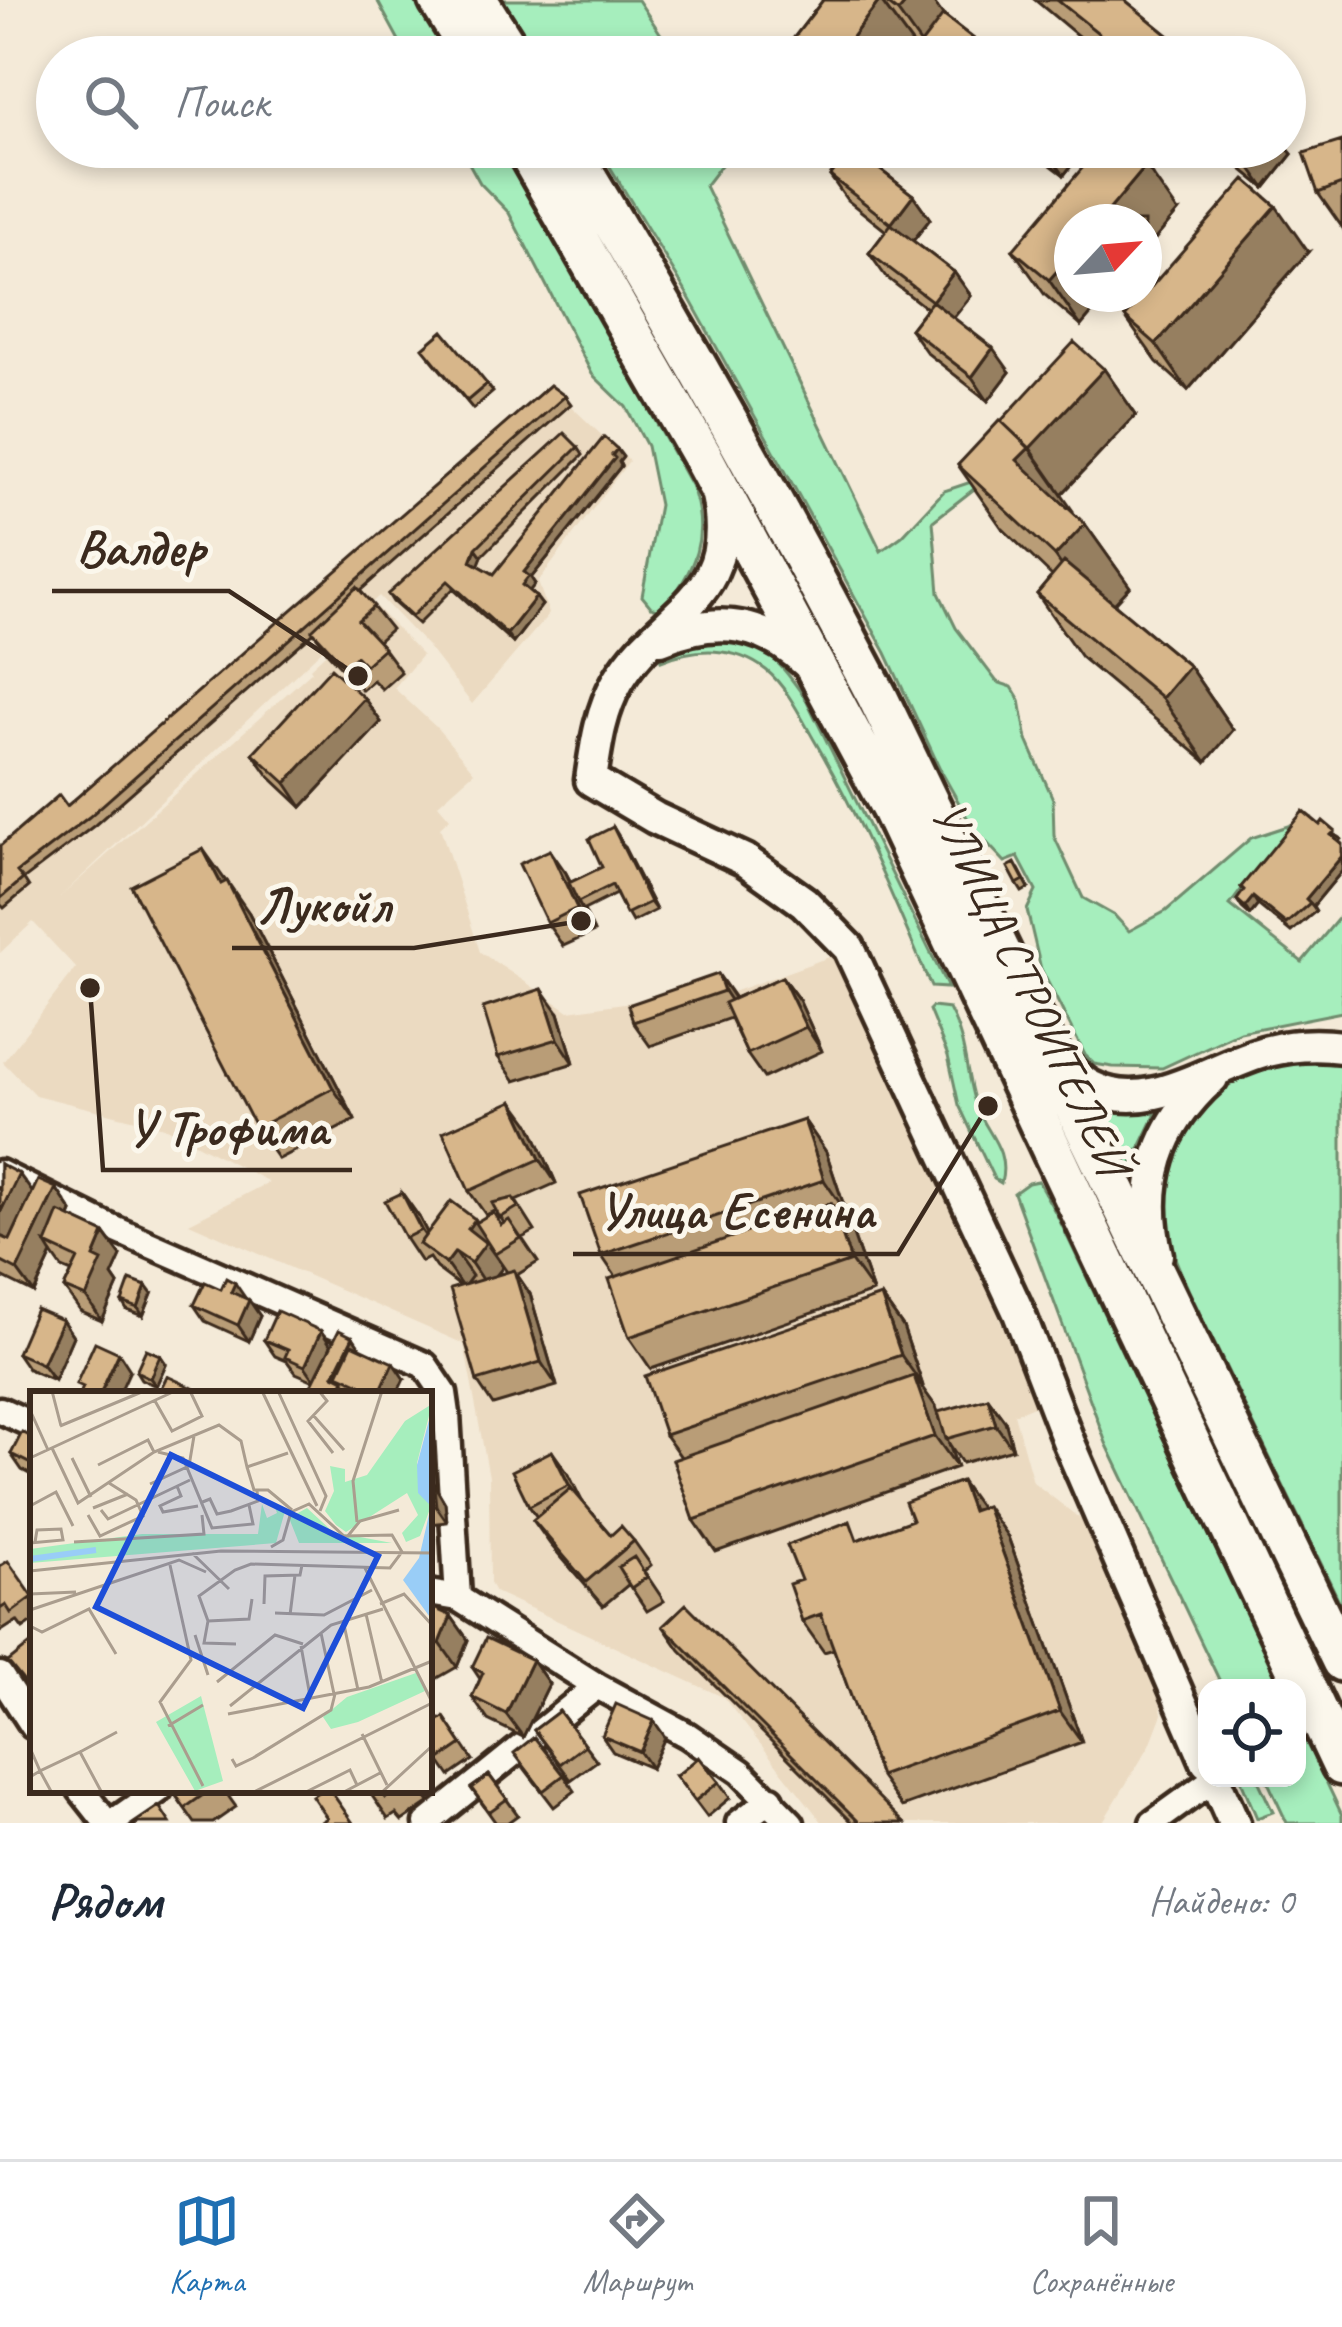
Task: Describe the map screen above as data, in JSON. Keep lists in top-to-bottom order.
{
  "streets": {
    "main road": ["УЛИЦА СТРОИТЕЛЕЙ"]
  },
  "places": [
    "Валдер",
    "Лукойл",
    "У Трофима",
    "Улица Есенина"
  ],
  "north": "top right",
  "page": {
    "search": "Поиск",
    "heading": ["Рядом", "Найдено: 0"],
    "nav": ["Карта", "Маршрут", "Сохранённые"]
  }
}
